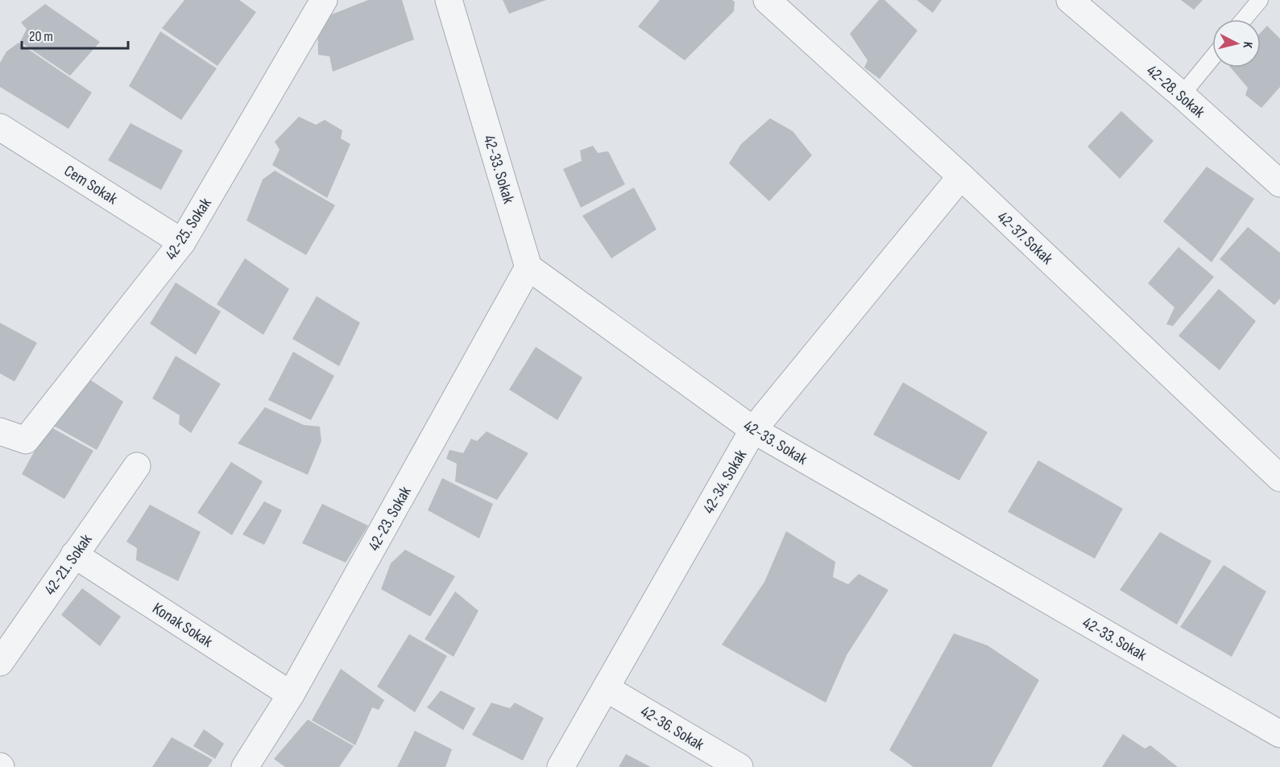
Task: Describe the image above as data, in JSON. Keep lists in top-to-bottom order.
{
  "streets": {
    "street": [
      "42-28. Sokak",
      "42-33. Sokak",
      "Cem Sokak",
      "42-25. Sokak",
      "42-37. Sokak",
      "42-34. Sokak",
      "42-23. Sokak",
      "42-21. Sokak",
      "Konak Sokak",
      "42-36. Sokak"
    ]
  },
  "crossings": [
    ["42-33. Sokak", "42-34. Sokak"],
    ["42-33. Sokak", "42-23. Sokak"],
    ["Cem Sokak", "42-25. Sokak"],
    ["42-37. Sokak", "42-34. Sokak"],
    ["42-34. Sokak", "42-36. Sokak"],
    ["42-23. Sokak", "Konak Sokak"],
    ["42-21. Sokak", "Konak Sokak"]
  ],
  "scale_bar": "20 m",
  "north": "right"
}
